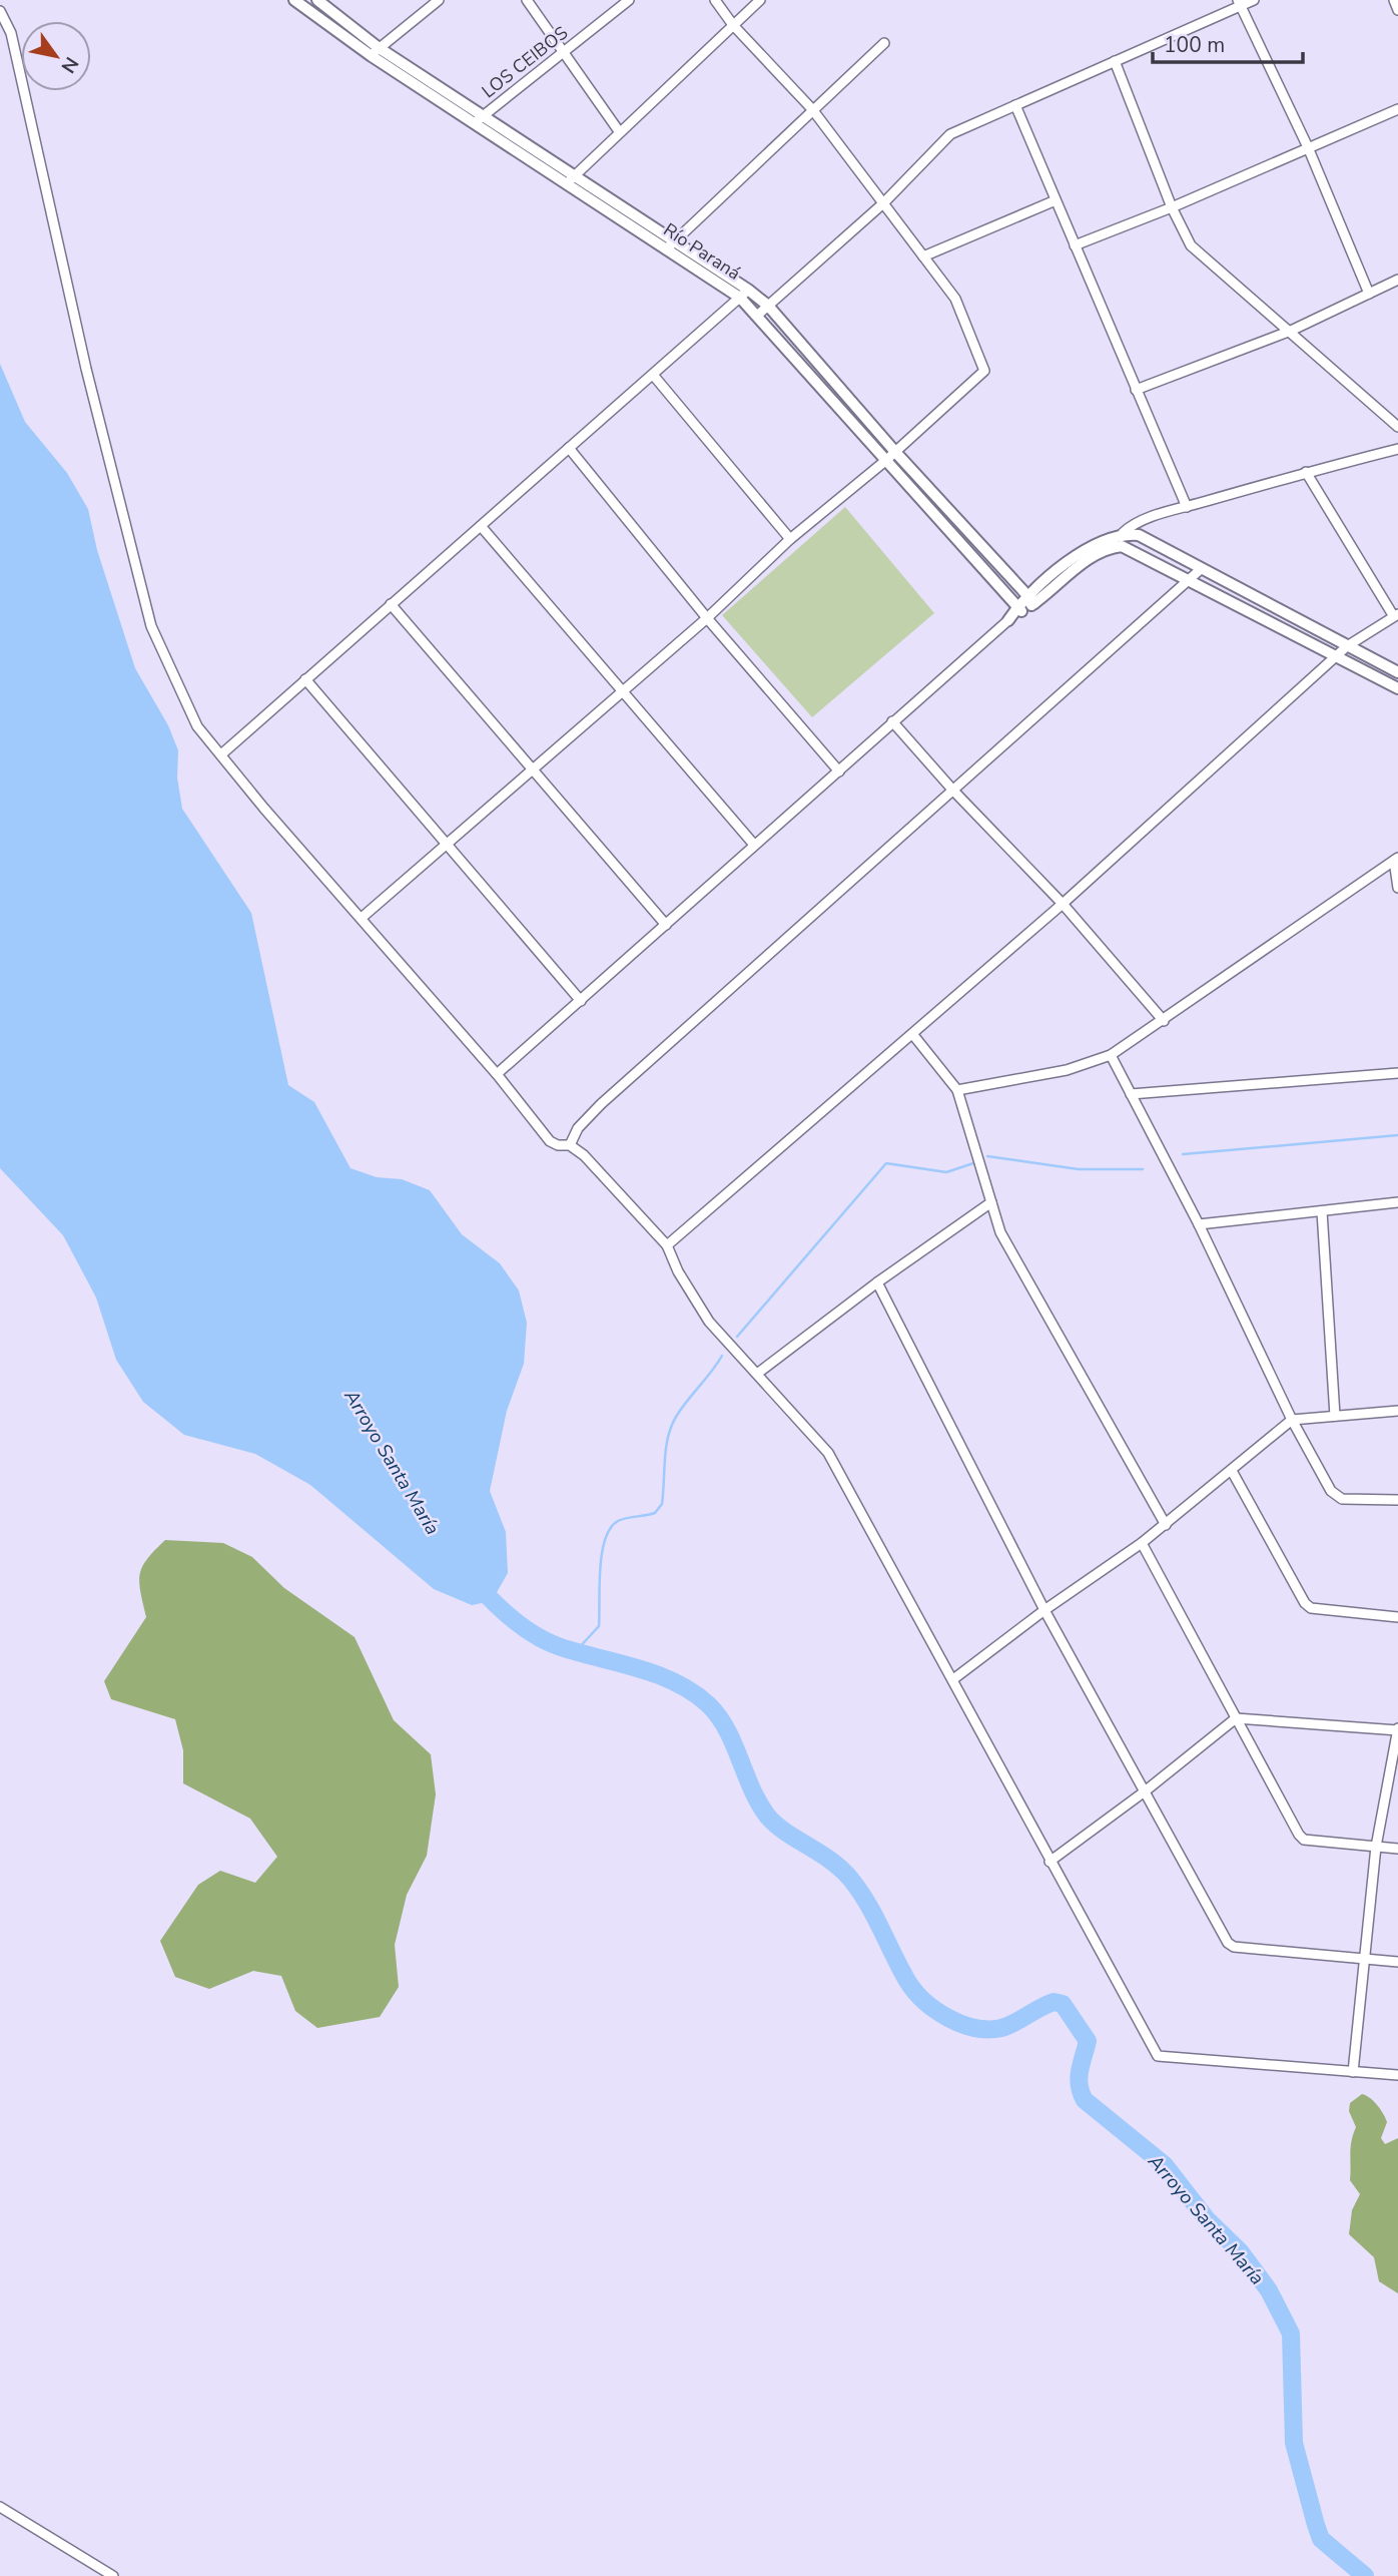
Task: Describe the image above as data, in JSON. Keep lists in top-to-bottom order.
{
  "streets": {
    "street": ["LOS CEIBOS", "Río Paraná"]
  },
  "crossings": [
    ["LOS CEIBOS", "Río Paraná"]
  ],
  "water": ["Arroyo Santa María"],
  "scale_bar": "100 m",
  "north": "bottom right"
}
